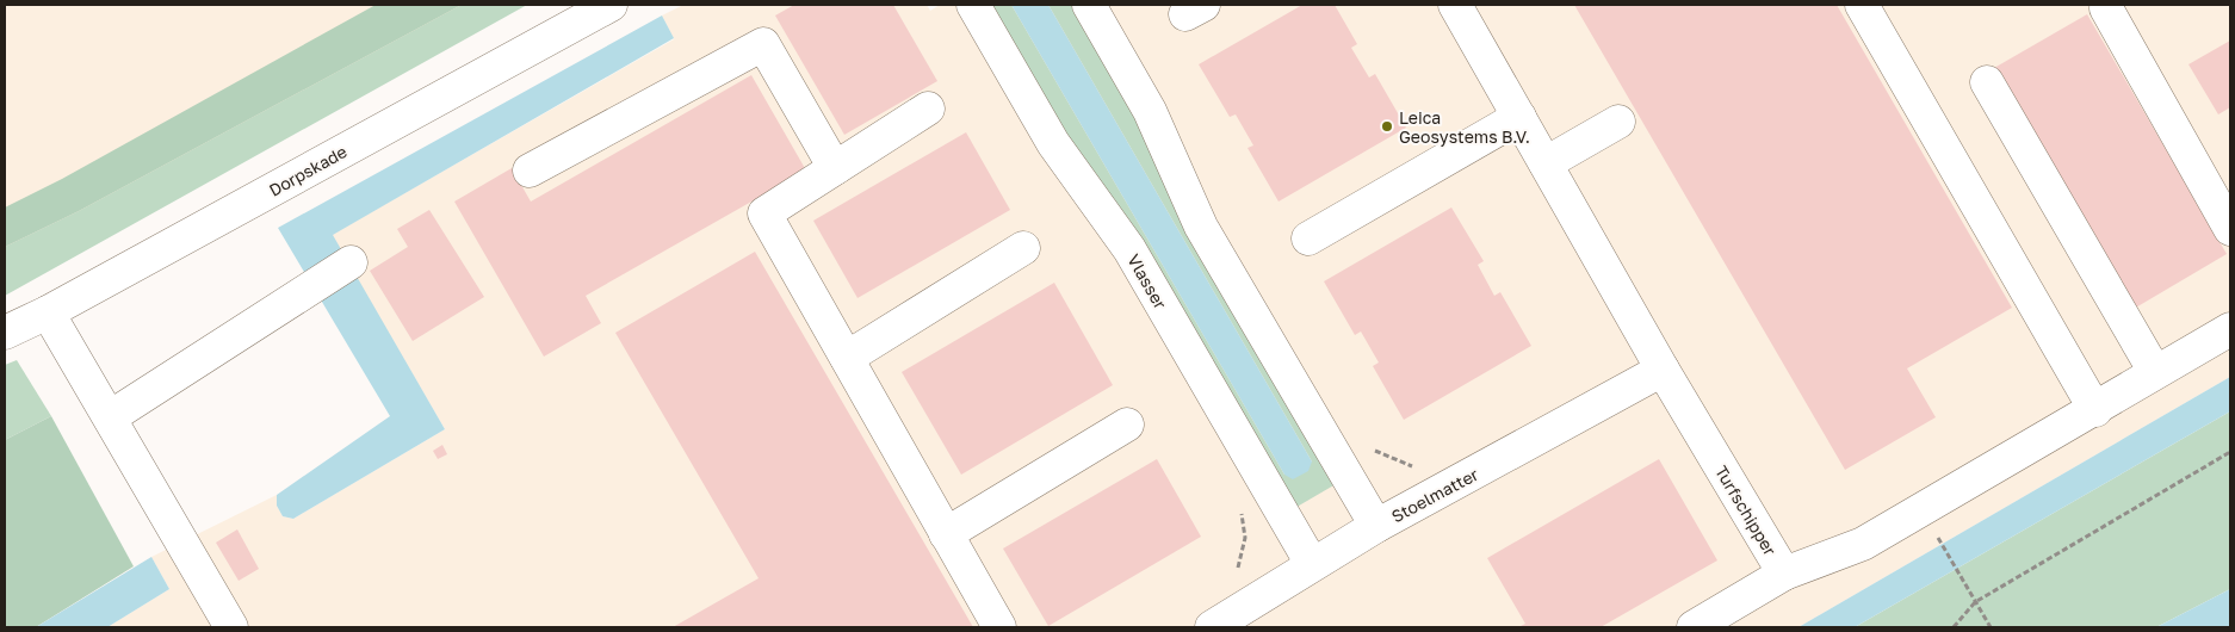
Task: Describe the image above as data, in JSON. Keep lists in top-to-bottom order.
{
  "streets": {
    "street": [
      "Dorpskade",
      "Vlasser",
      "Stoelmatter",
      "Turfschipper"
    ]
  },
  "crossings": [
    ["Vlasser", "Stoelmatter"],
    ["Stoelmatter", "Turfschipper"]
  ],
  "places": ["Leica Geosystems B.V."]
}
